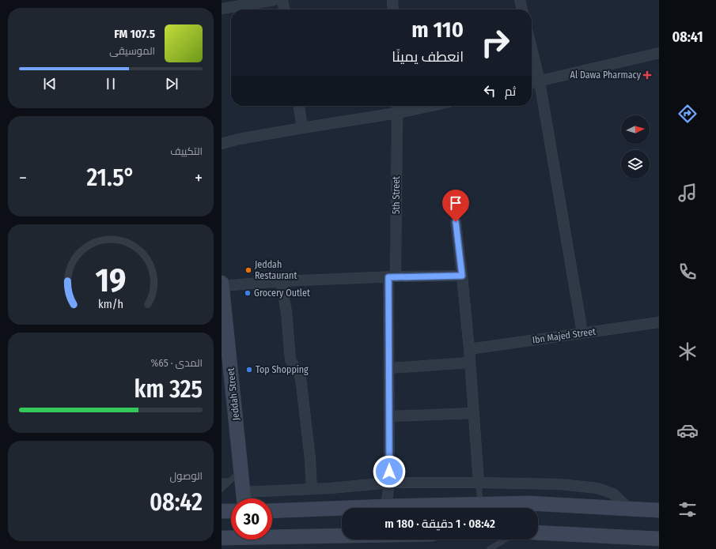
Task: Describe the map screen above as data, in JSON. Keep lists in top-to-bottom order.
{
  "streets": {
    "main road": ["Jeddah Street"],
    "street": ["5th Street", "Ibn Majed Street"]
  },
  "places": {
    "health": ["Al Dawa Pharmacy"],
    "other": ["Jeddah Restaurant", "Grocery Outlet", "Top Shopping"]
  },
  "north": "right",
  "page": {
    "tabs": "08:41",
    "turn": ["110 m", "انعطف يمينًا"],
    "song": ["107.5 FM", "الموسيقى"],
    "then": "ثم",
    "tile": [
      "التكييف",
      ["المدى · 65%", "325 km"],
      ["الوصول", "08:42"]
    ],
    "heat": ["−", "21.5°", "+"],
    "limit": "30",
    "trip": "08:42 · 1 دقيقة · 180 m",
    "gauge": ["19", "km/h"]
  }
}
